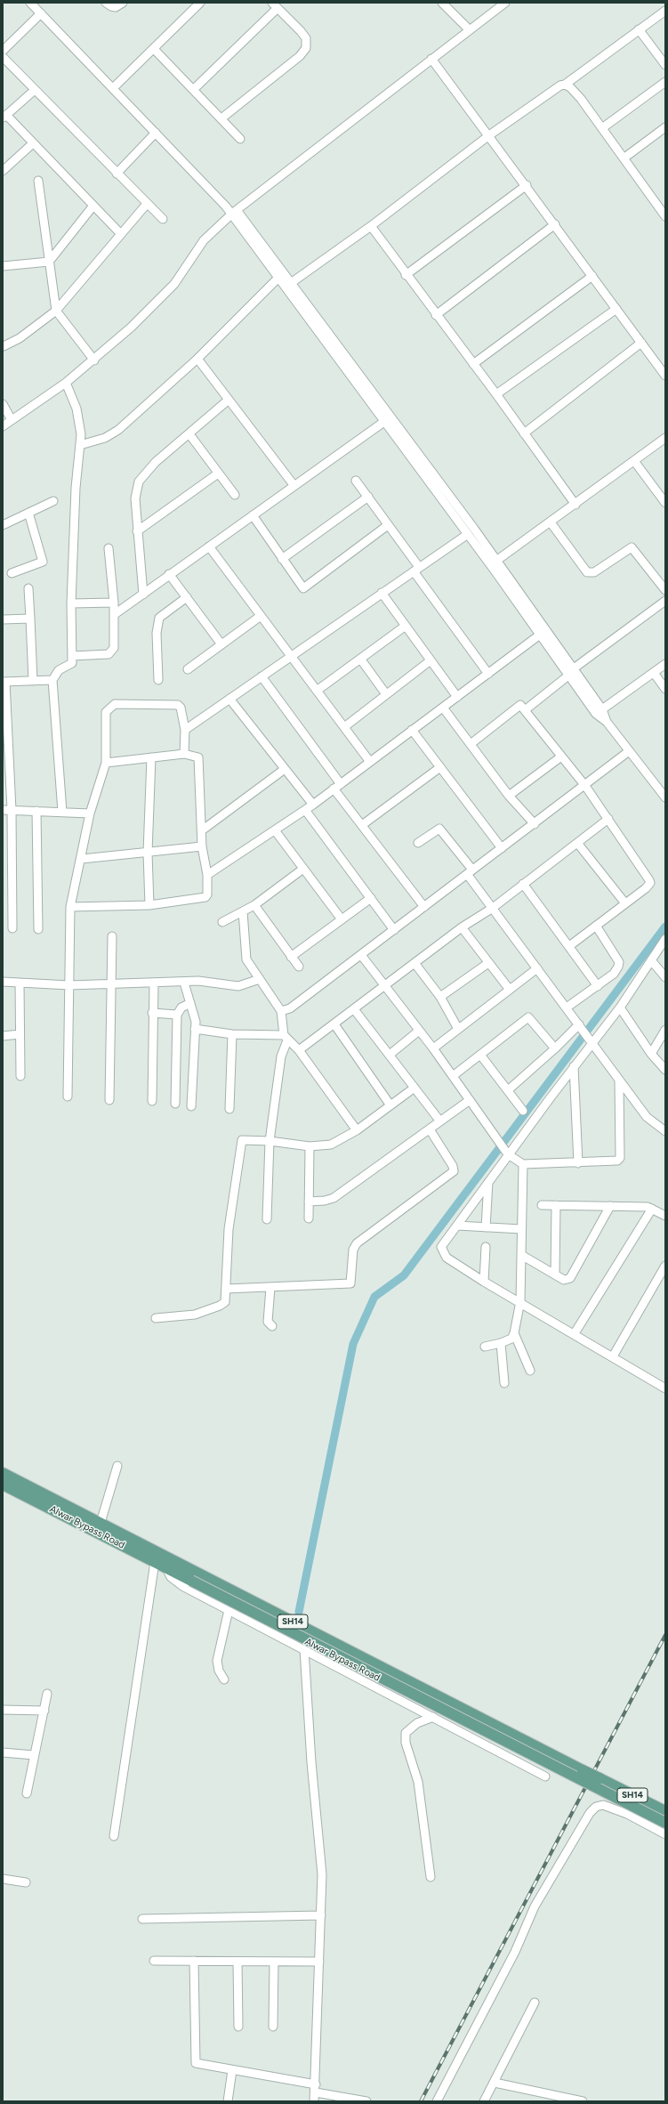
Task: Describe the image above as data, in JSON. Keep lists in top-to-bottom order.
{
  "streets": {
    "main road": ["Alwar Bypass Road", "SH14"]
  }
}
